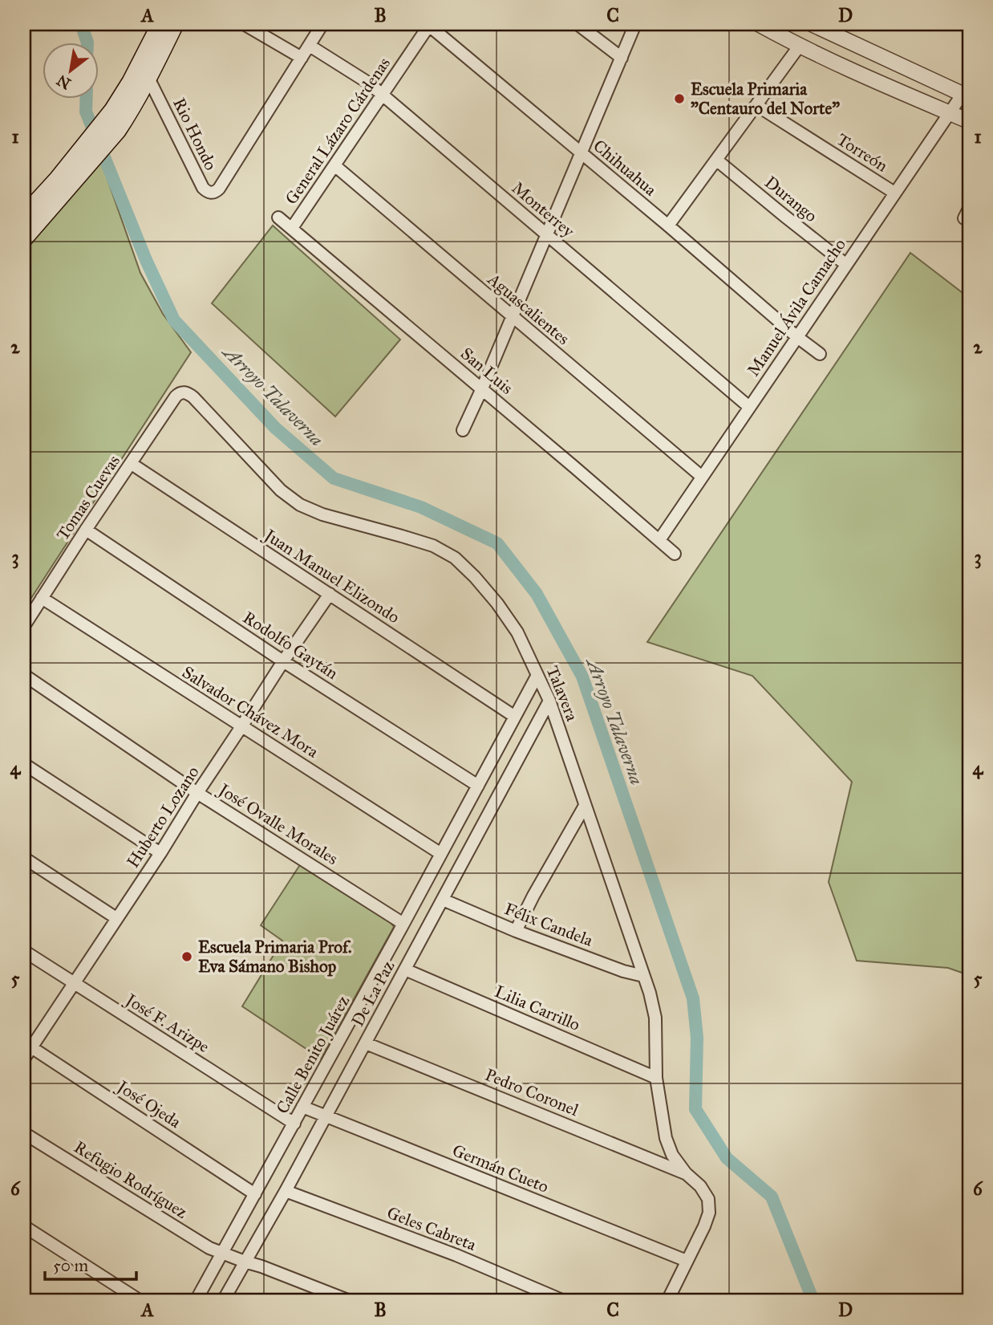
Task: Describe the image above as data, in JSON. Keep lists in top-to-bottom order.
{
  "streets": {
    "street": [
      "General Lázaro Cárdenas",
      "Rio Hondo",
      "Torreón",
      "Chihuahua",
      "Durango",
      "Monterrey",
      "Manuel Ávila Camacho",
      "Aguascalientes",
      "San Luis",
      "Tomas Cuevas",
      "Juan Manuel Elizondo",
      "Rodolfo Gaytán",
      "Talavera",
      "Salvador Chávez Mora",
      "Huberto Lozano",
      "José Ovalle Morales",
      "Félix Candela",
      "De La Paz",
      "Lilia Carrillo",
      "José F. Arizpe",
      "Calle Benito Juárez",
      "Pedro Coronel",
      "José Ojeda",
      "Germán Cueto",
      "Refugio Rodríguez",
      "Geles Cabreta"
    ]
  },
  "crossings": [
    ["General Lázaro Cárdenas", "Chihuahua"],
    ["General Lázaro Cárdenas", "Monterrey"],
    ["General Lázaro Cárdenas", "Aguascalientes"],
    ["General Lázaro Cárdenas", "San Luis"],
    ["Torreón", "Manuel Ávila Camacho"],
    ["Chihuahua", "Manuel Ávila Camacho"],
    ["Durango", "Manuel Ávila Camacho"],
    ["Monterrey", "Manuel Ávila Camacho"],
    ["Manuel Ávila Camacho", "Aguascalientes"],
    ["Manuel Ávila Camacho", "San Luis"],
    ["Tomas Cuevas", "Juan Manuel Elizondo"],
    ["Tomas Cuevas", "Rodolfo Gaytán"],
    ["Tomas Cuevas", "Talavera"],
    ["Tomas Cuevas", "Salvador Chávez Mora"],
    ["Juan Manuel Elizondo", "Huberto Lozano"],
    ["Juan Manuel Elizondo", "Calle Benito Juárez"],
    ["Rodolfo Gaytán", "Huberto Lozano"],
    ["Rodolfo Gaytán", "Calle Benito Juárez"],
    ["Talavera", "Félix Candela"],
    ["Talavera", "De La Paz"],
    ["Talavera", "Lilia Carrillo"],
    ["Talavera", "Calle Benito Juárez"],
    ["Talavera", "Pedro Coronel"],
    ["Salvador Chávez Mora", "Huberto Lozano"],
    ["Salvador Chávez Mora", "Calle Benito Juárez"],
    ["Huberto Lozano", "José Ovalle Morales"],
    ["Huberto Lozano", "José F. Arizpe"],
    ["Huberto Lozano", "José Ojeda"],
    ["José Ovalle Morales", "Calle Benito Juárez"],
    ["Félix Candela", "De La Paz"],
    ["De La Paz", "Lilia Carrillo"],
    ["De La Paz", "Pedro Coronel"],
    ["De La Paz", "Germán Cueto"],
    ["De La Paz", "Refugio Rodríguez"],
    ["De La Paz", "Geles Cabreta"],
    ["José F. Arizpe", "Calle Benito Juárez"],
    ["Calle Benito Juárez", "José Ojeda"],
    ["Calle Benito Juárez", "Germán Cueto"],
    ["Calle Benito Juárez", "Refugio Rodríguez"]
  ],
  "water": ["Arroyo Talaverna"],
  "places": ["Escuela Primaria \"Centauro del Norte\"", "Escuela Primaria Prof. Eva Sámano Bishop"],
  "scale_bar": "50 m",
  "north": "bottom left",
  "grid": {
    "columns": [
      "A",
      "B",
      "C",
      "D"
    ],
    "rows": [
      "1",
      "2",
      "3",
      "4",
      "5",
      "6"
    ]
  }
}
